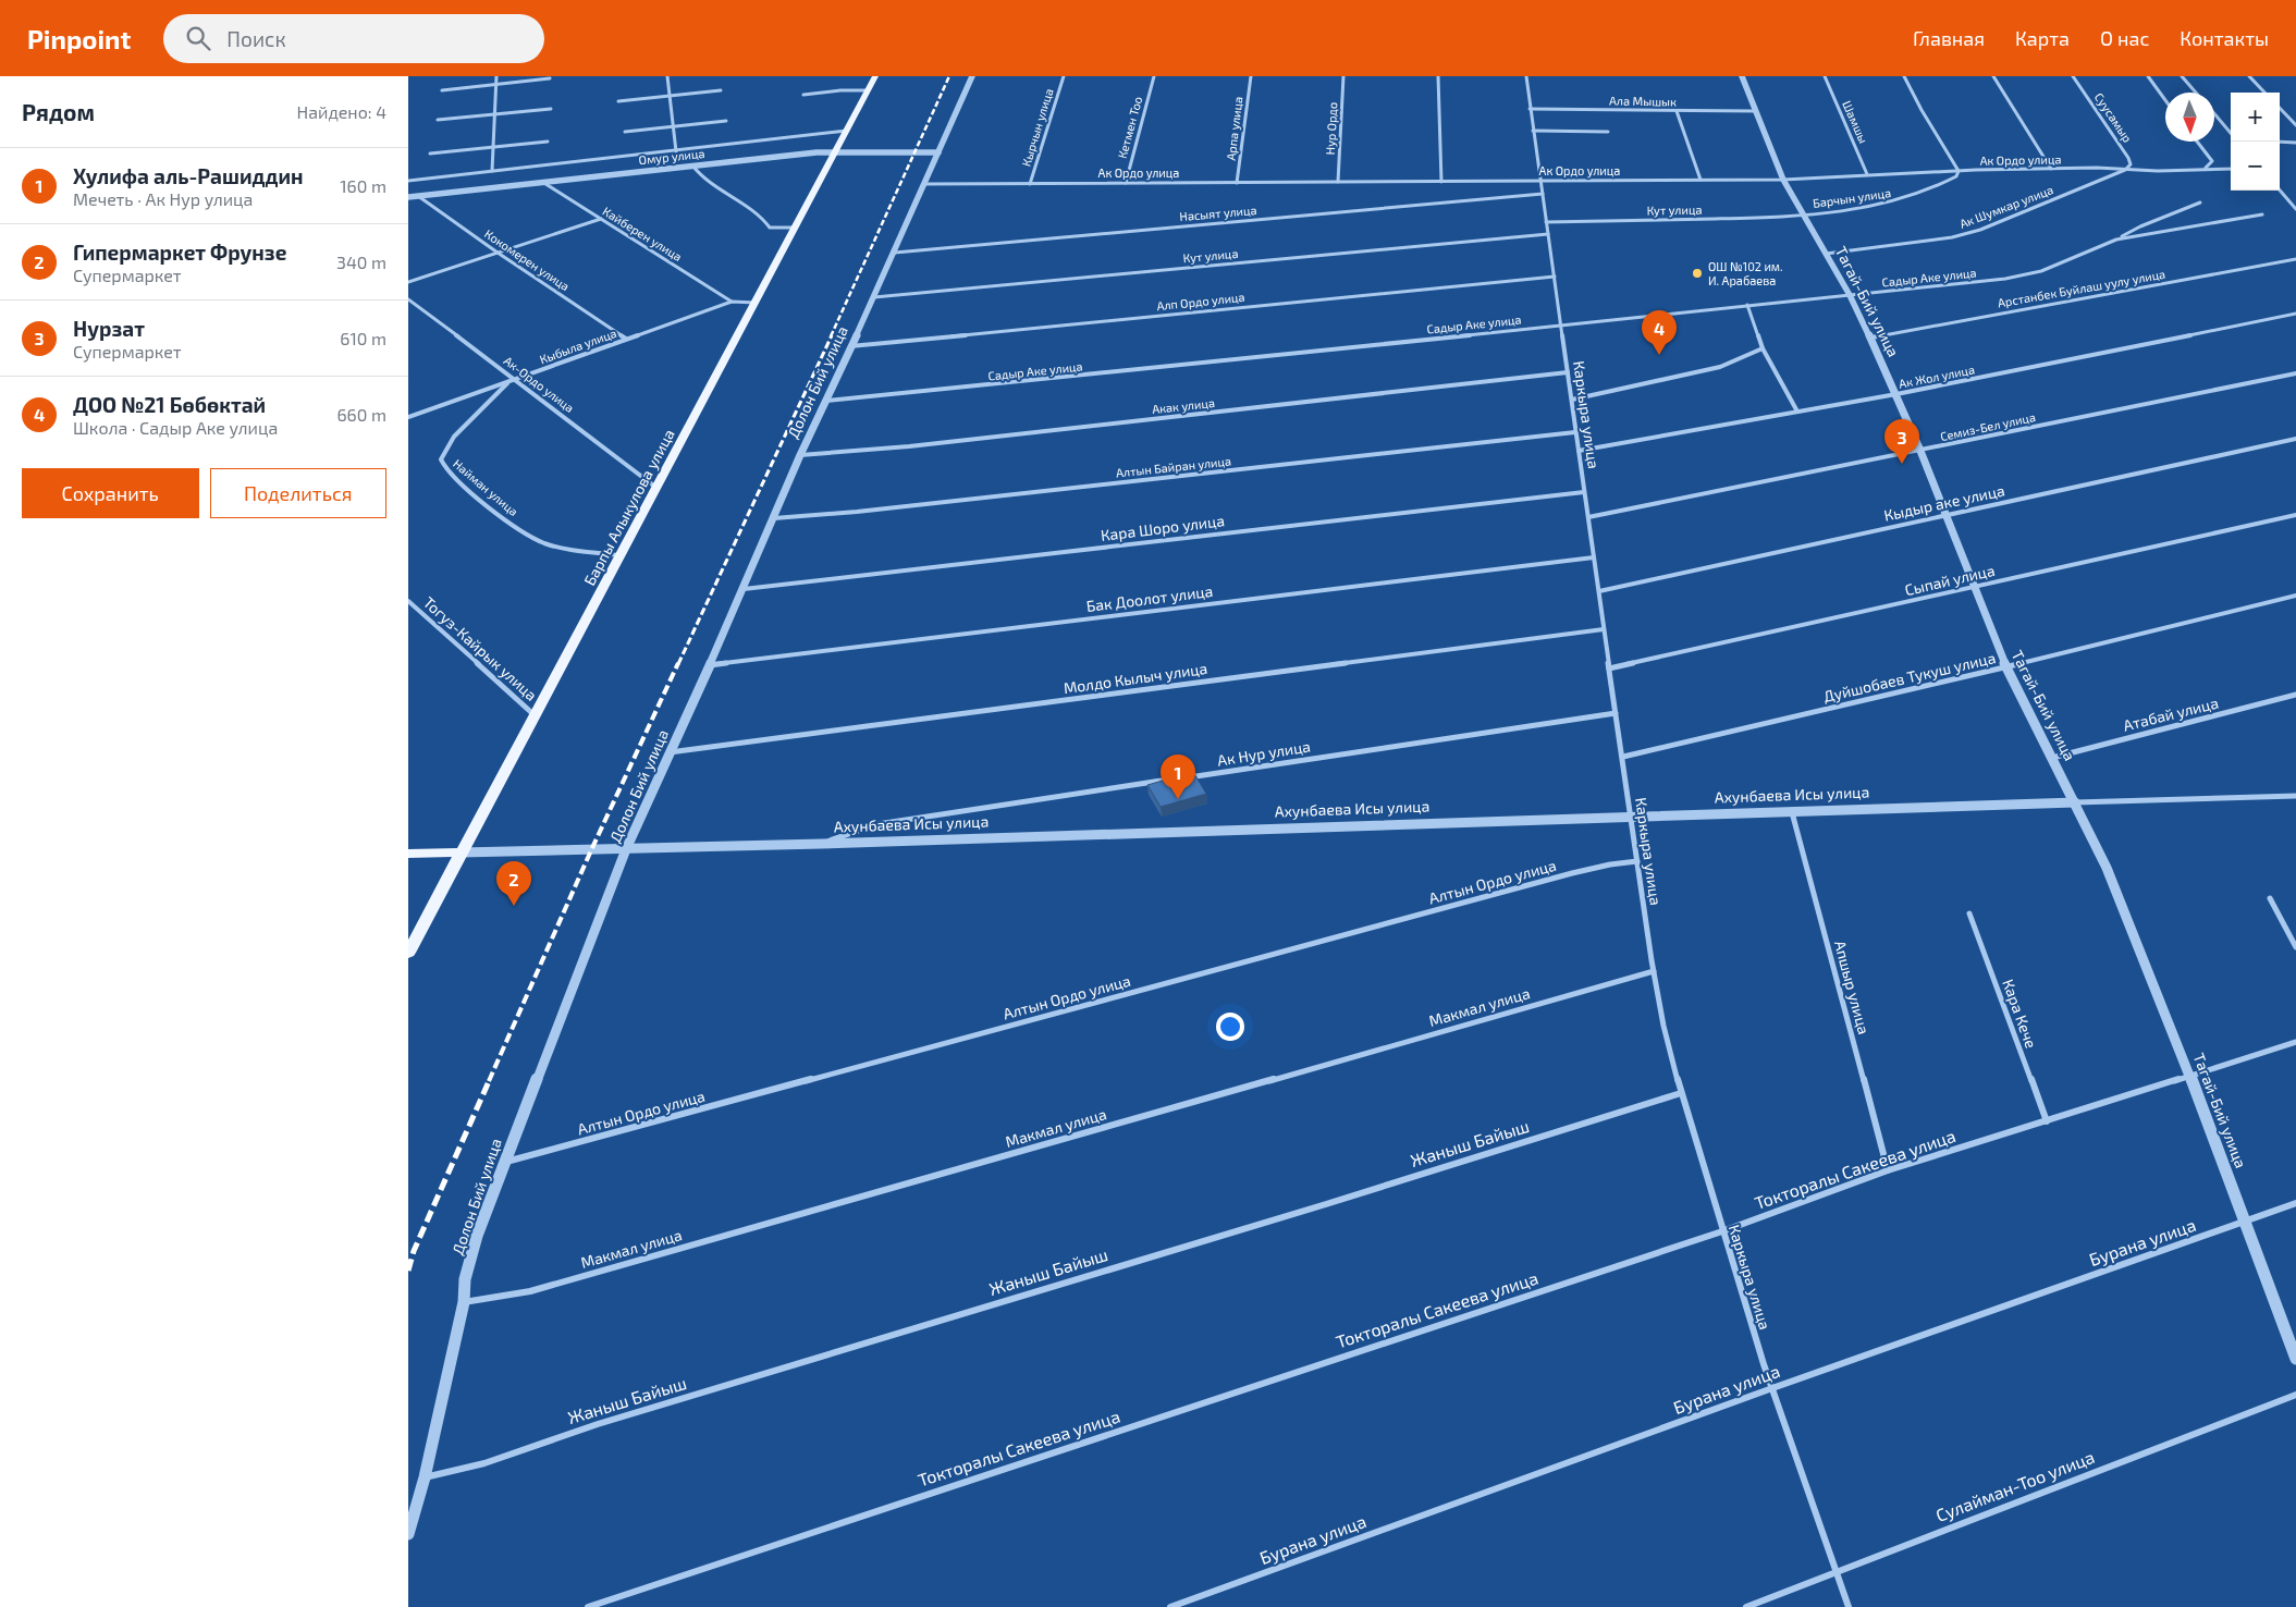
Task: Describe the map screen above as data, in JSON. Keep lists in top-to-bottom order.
{
  "streets": {
    "main road": ["Барпы Алыкулова улица", "Ахунбаева Исы улица"],
    "street": [
      "Ала Мышык",
      "Суусамыр",
      "Шамшы",
      "Кырчын улица",
      "Кетмен Тоо",
      "Арпа улица",
      "Нур Ордо",
      "Омур улица",
      "Ак Ордо улица",
      "Барчын улица",
      "Ак Шумкар улица",
      "Кут улица",
      "Насыят улица",
      "Кайберен улица",
      "Кокомерен улица",
      "Садыр Аке улица",
      "Арстанбек Буйлаш уулу улица",
      "Алп Ордо улица",
      "Тагай-Бий улица",
      "Кыбыла улица",
      "Ак Жол улица",
      "Долон Бий улица",
      "Ак-Ордо улица",
      "Акак улица",
      "Каркыра улица",
      "Семиз-Бел улица",
      "Алтын Байран улица",
      "Найман улица",
      "Кыдыр аке улица",
      "Кара Шоро улица",
      "Сыпай улица",
      "Бак Доолот улица",
      "Тогуз-Кайрык улица",
      "Дуйшобаев Тукуш улица",
      "Молдо Кылыч улица",
      "Атабай улица",
      "Ак Нур улица",
      "Алтын Ордо улица",
      "Апшыр улица",
      "Макмал улица",
      "Кара Кече",
      "Жаныш Байыш",
      "Токторалы Сакеева улица",
      "Бурана улица",
      "Сулайман-Тоо улица"
    ]
  },
  "crossings": [
    ["Ала Мышык", "Тагай-Бий улица"],
    ["Ала Мышык", "Каркыра улица"],
    ["Суусамыр", "Ак Ордо улица"],
    ["Суусамыр", "Ак Шумкар улица"],
    ["Шамшы", "Ак Ордо улица"],
    ["Кырчын улица", "Ак Ордо улица"],
    ["Кетмен Тоо", "Ак Ордо улица"],
    ["Арпа улица", "Ак Ордо улица"],
    ["Нур Ордо", "Ак Ордо улица"],
    ["Омур улица", "Кайберен улица"],
    ["Омур улица", "Кокомерен улица"],
    ["Омур улица", "Долон Бий улица"],
    ["Омур улица", "Барпы Алыкулова улица"],
    ["Ак Ордо улица", "Барчын улица"],
    ["Ак Ордо улица", "Ак Шумкар улица"],
    ["Ак Ордо улица", "Тагай-Бий улица"],
    ["Ак Ордо улица", "Долон Бий улица"],
    ["Ак Ордо улица", "Каркыра улица"],
    ["Барчын улица", "Кут улица"],
    ["Барчын улица", "Тагай-Бий улица"],
    ["Ак Шумкар улица", "Тагай-Бий улица"],
    ["Кут улица", "Тагай-Бий улица"],
    ["Кут улица", "Долон Бий улица"],
    ["Кут улица", "Каркыра улица"],
    ["Насыят улица", "Долон Бий улица"],
    ["Насыят улица", "Каркыра улица"],
    ["Кайберен улица", "Кыбыла улица"],
    ["Кокомерен улица", "Кыбыла улица"],
    ["Садыр Аке улица", "Тагай-Бий улица"],
    ["Садыр Аке улица", "Долон Бий улица"],
    ["Садыр Аке улица", "Каркыра улица"],
    ["Арстанбек Буйлаш уулу улица", "Тагай-Бий улица"],
    ["Алп Ордо улица", "Долон Бий улица"],
    ["Алп Ордо улица", "Каркыра улица"],
    ["Тагай-Бий улица", "Ак Жол улица"],
    ["Тагай-Бий улица", "Семиз-Бел улица"],
    ["Тагай-Бий улица", "Кыдыр аке улица"],
    ["Тагай-Бий улица", "Сыпай улица"],
    ["Тагай-Бий улица", "Дуйшобаев Тукуш улица"],
    ["Тагай-Бий улица", "Атабай улица"],
    ["Тагай-Бий улица", "Ахунбаева Исы улица"],
    ["Тагай-Бий улица", "Токторалы Сакеева улица"],
    ["Тагай-Бий улица", "Бурана улица"],
    ["Кыбыла улица", "Ак-Ордо улица"],
    ["Кыбыла улица", "Найман улица"],
    ["Кыбыла улица", "Барпы Алыкулова улица"],
    ["Ак Жол улица", "Каркыра улица"],
    ["Долон Бий улица", "Акак улица"],
    ["Долон Бий улица", "Алтын Байран улица"],
    ["Долон Бий улица", "Кара Шоро улица"],
    ["Долон Бий улица", "Бак Доолот улица"],
    ["Долон Бий улица", "Молдо Кылыч улица"],
    ["Долон Бий улица", "Ахунбаева Исы улица"],
    ["Долон Бий улица", "Алтын Ордо улица"],
    ["Долон Бий улица", "Макмал улица"],
    ["Долон Бий улица", "Жаныш Байыш"],
    ["Ак-Ордо улица", "Барпы Алыкулова улица"],
    ["Акак улица", "Каркыра улица"],
    ["Каркыра улица", "Семиз-Бел улица"],
    ["Каркыра улица", "Алтын Байран улица"],
    ["Каркыра улица", "Кыдыр аке улица"],
    ["Каркыра улица", "Кара Шоро улица"],
    ["Каркыра улица", "Сыпай улица"],
    ["Каркыра улица", "Бак Доолот улица"],
    ["Каркыра улица", "Дуйшобаев Тукуш улица"],
    ["Каркыра улица", "Молдо Кылыч улица"],
    ["Каркыра улица", "Ак Нур улица"],
    ["Каркыра улица", "Ахунбаева Исы улица"],
    ["Каркыра улица", "Алтын Ордо улица"],
    ["Каркыра улица", "Макмал улица"],
    ["Каркыра улица", "Жаныш Байыш"],
    ["Каркыра улица", "Токторалы Сакеева улица"],
    ["Каркыра улица", "Бурана улица"],
    ["Каркыра улица", "Сулайман-Тоо улица"],
    ["Найман улица", "Барпы Алыкулова улица"],
    ["Барпы Алыкулова улица", "Тогуз-Кайрык улица"],
    ["Барпы Алыкулова улица", "Ахунбаева Исы улица"],
    ["Ак Нур улица", "Ахунбаева Исы улица"],
    ["Ахунбаева Исы улица", "Апшыр улица"],
    ["Апшыр улица", "Токторалы Сакеева улица"],
    ["Кара Кече", "Токторалы Сакеева улица"]
  ],
  "places": ["ОШ №102 им. И. Арабаева"],
  "north": "bottom",
  "page": {
    "header": "Pinpoint",
    "search": "Поиск",
    "nav": [
      "Главная",
      "Карта",
      "О нас",
      "Контакты"
    ],
    "heading": ["Рядом", "Найдено: 4"],
    "map_buttons": ["+", "−"],
    "list": [
      {
        "mark": "1",
        "name": "Хулифа аль-Рашиддин",
        "note": "Мечеть · Ак Нур улица",
        "value": "160 m"
      },
      {
        "mark": "2",
        "name": "Гипермаркет Фрунзе",
        "note": "Супермаркет",
        "value": "340 m"
      },
      {
        "mark": "3",
        "name": "Нурзат",
        "note": "Супермаркет",
        "value": "610 m"
      },
      {
        "mark": "4",
        "name": "ДОО №21 Бөбөктай",
        "note": "Школа · Садыр Аке улица",
        "value": "660 m"
      }
    ],
    "pins": [
      "4",
      "3",
      "1",
      "2"
    ],
    "buttons": ["Сохранить", "Поделиться"]
  }
}
